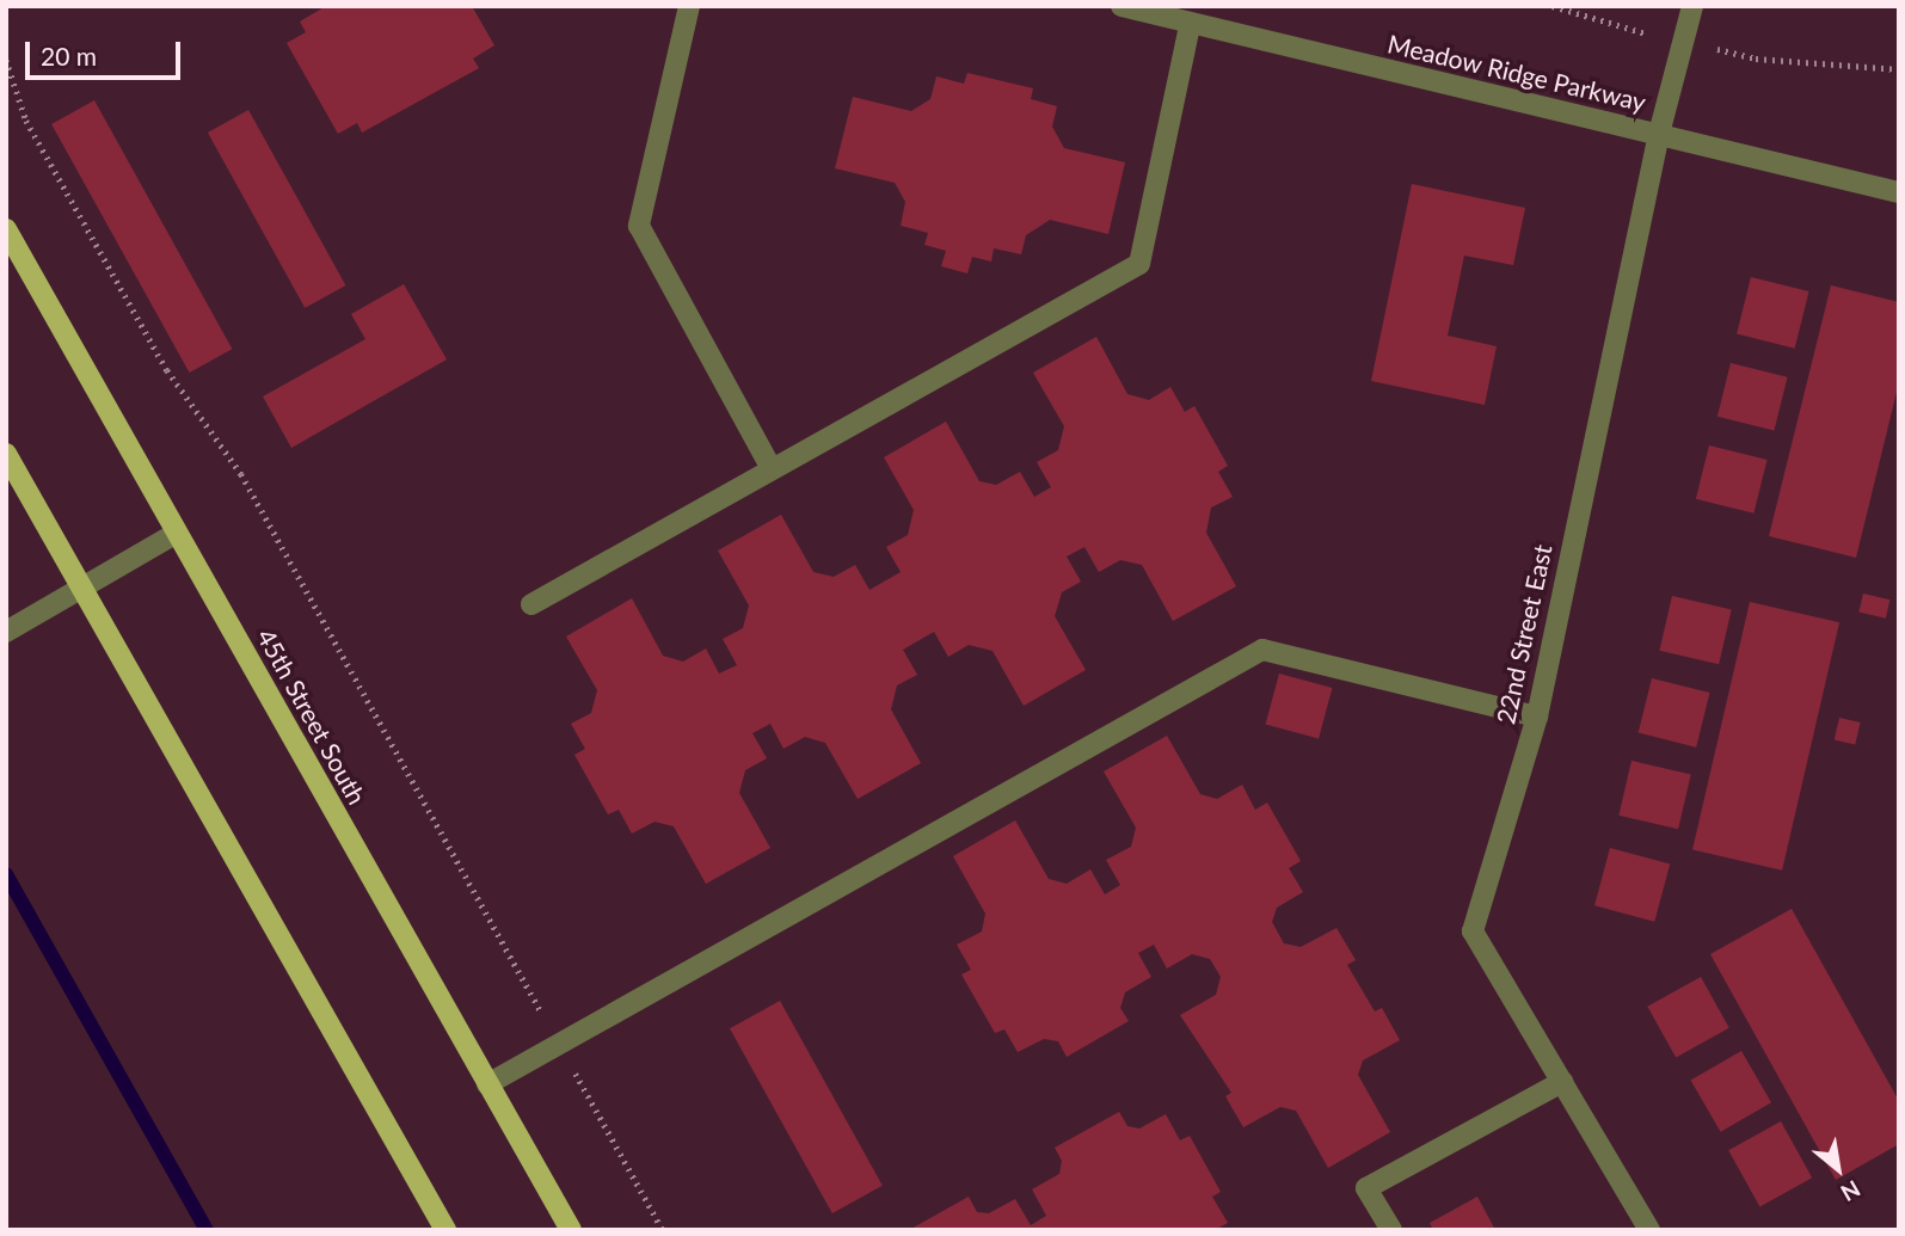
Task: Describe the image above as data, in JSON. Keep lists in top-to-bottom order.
{
  "streets": {
    "main road": ["45th Street South"],
    "street": ["Meadow Ridge Parkway", "22nd Street East"]
  },
  "crossings": [
    ["Meadow Ridge Parkway", "22nd Street East"]
  ],
  "scale_bar": "20 m",
  "north": "bottom right"
}
